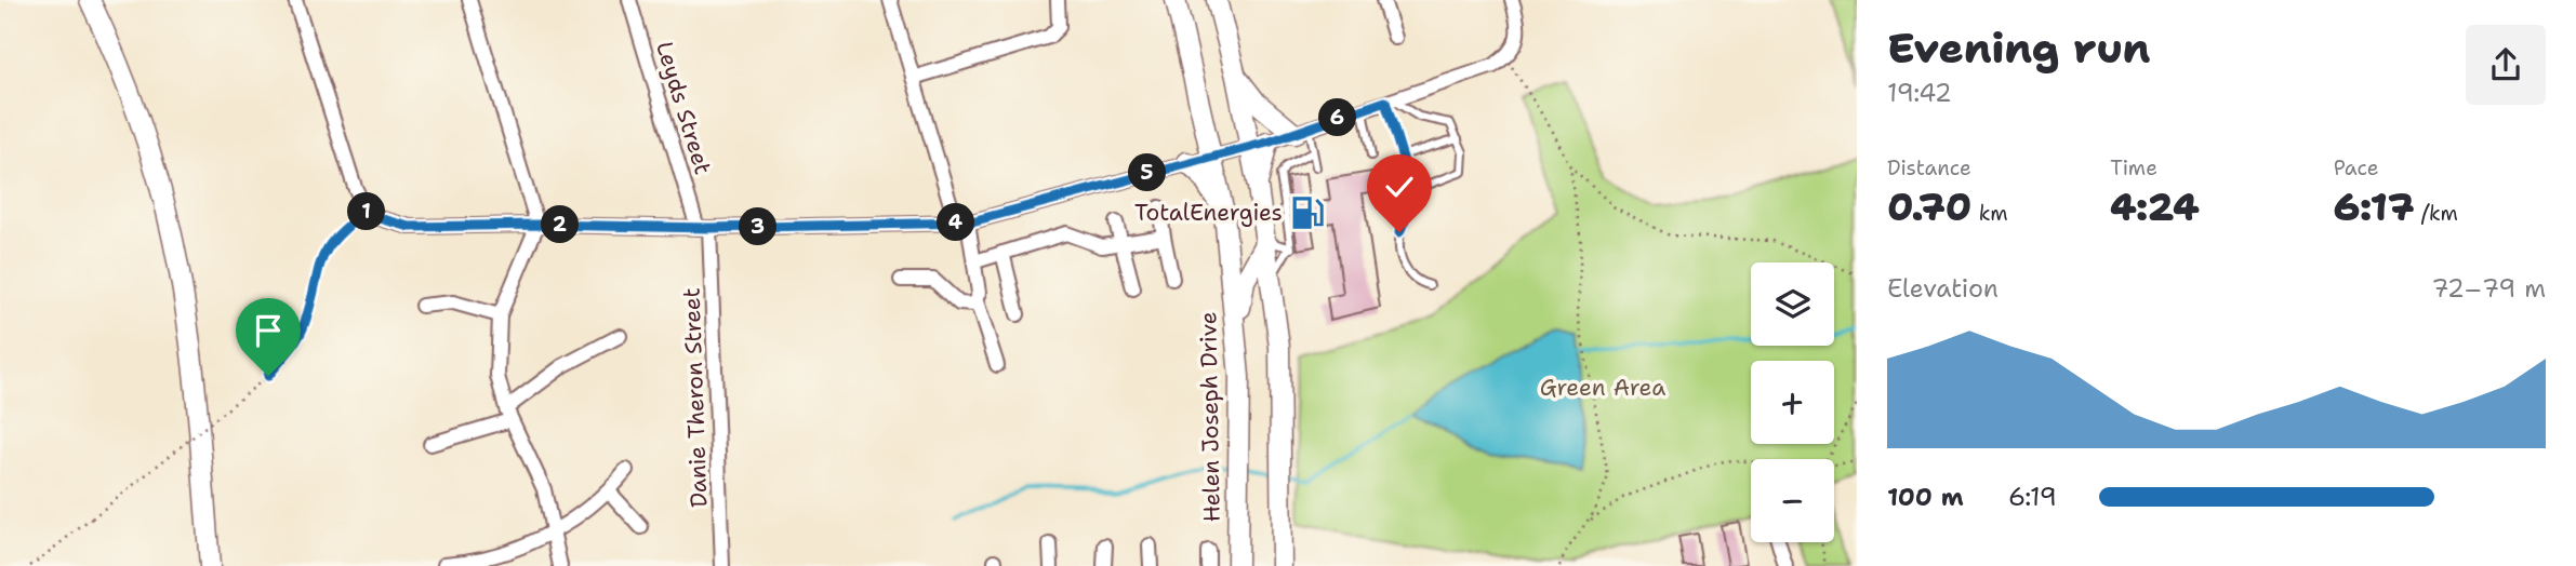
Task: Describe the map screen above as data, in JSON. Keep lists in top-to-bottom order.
{
  "streets": {
    "street": ["Leyds Street", "Danie Theron Street", "Helen Joseph Drive"]
  },
  "crossings": [
    ["Leyds Street", "Danie Theron Street"]
  ],
  "parks": ["Green Area"],
  "places": {
    "fuel station": ["TotalEnergies"]
  },
  "page": {
    "heading": ["Evening run", "19:42"],
    "pins": [
      "6",
      "5",
      "1",
      "4",
      "2",
      "3"
    ],
    "stats": [
      ["Distance", "0.70 km"],
      ["Time", "4:24"],
      ["Pace", "6:17 /km"]
    ],
    "chart": ["Elevation", "72–79 m"],
    "map_buttons": ["+", "−"],
    "list": [
      {
        "name": "100 m",
        "note": "6:19"
      }
    ]
  }
}
